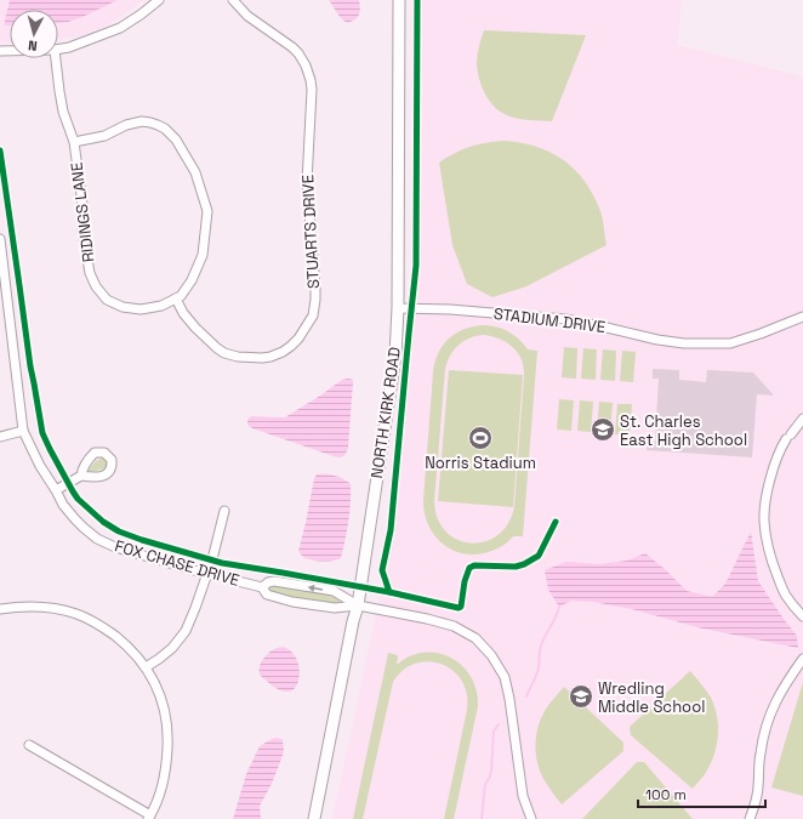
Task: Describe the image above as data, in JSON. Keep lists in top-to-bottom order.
{
  "streets": {
    "main road": ["NORTH KIRK ROAD"],
    "street": [
      "RIDINGS LANE",
      "STUARTS DRIVE",
      "STADIUM DRIVE",
      "FOX CHASE DRIVE"
    ]
  },
  "crossings": [
    ["RIDINGS LANE", "STUARTS DRIVE"],
    ["STADIUM DRIVE", "NORTH KIRK ROAD"],
    ["NORTH KIRK ROAD", "FOX CHASE DRIVE"]
  ],
  "places": {
    "school or university": ["St. Charles East High School", "Wredling Middle School"],
    "sports": ["Norris Stadium"]
  },
  "scale_bar": "100 m",
  "north": "bottom"
}
